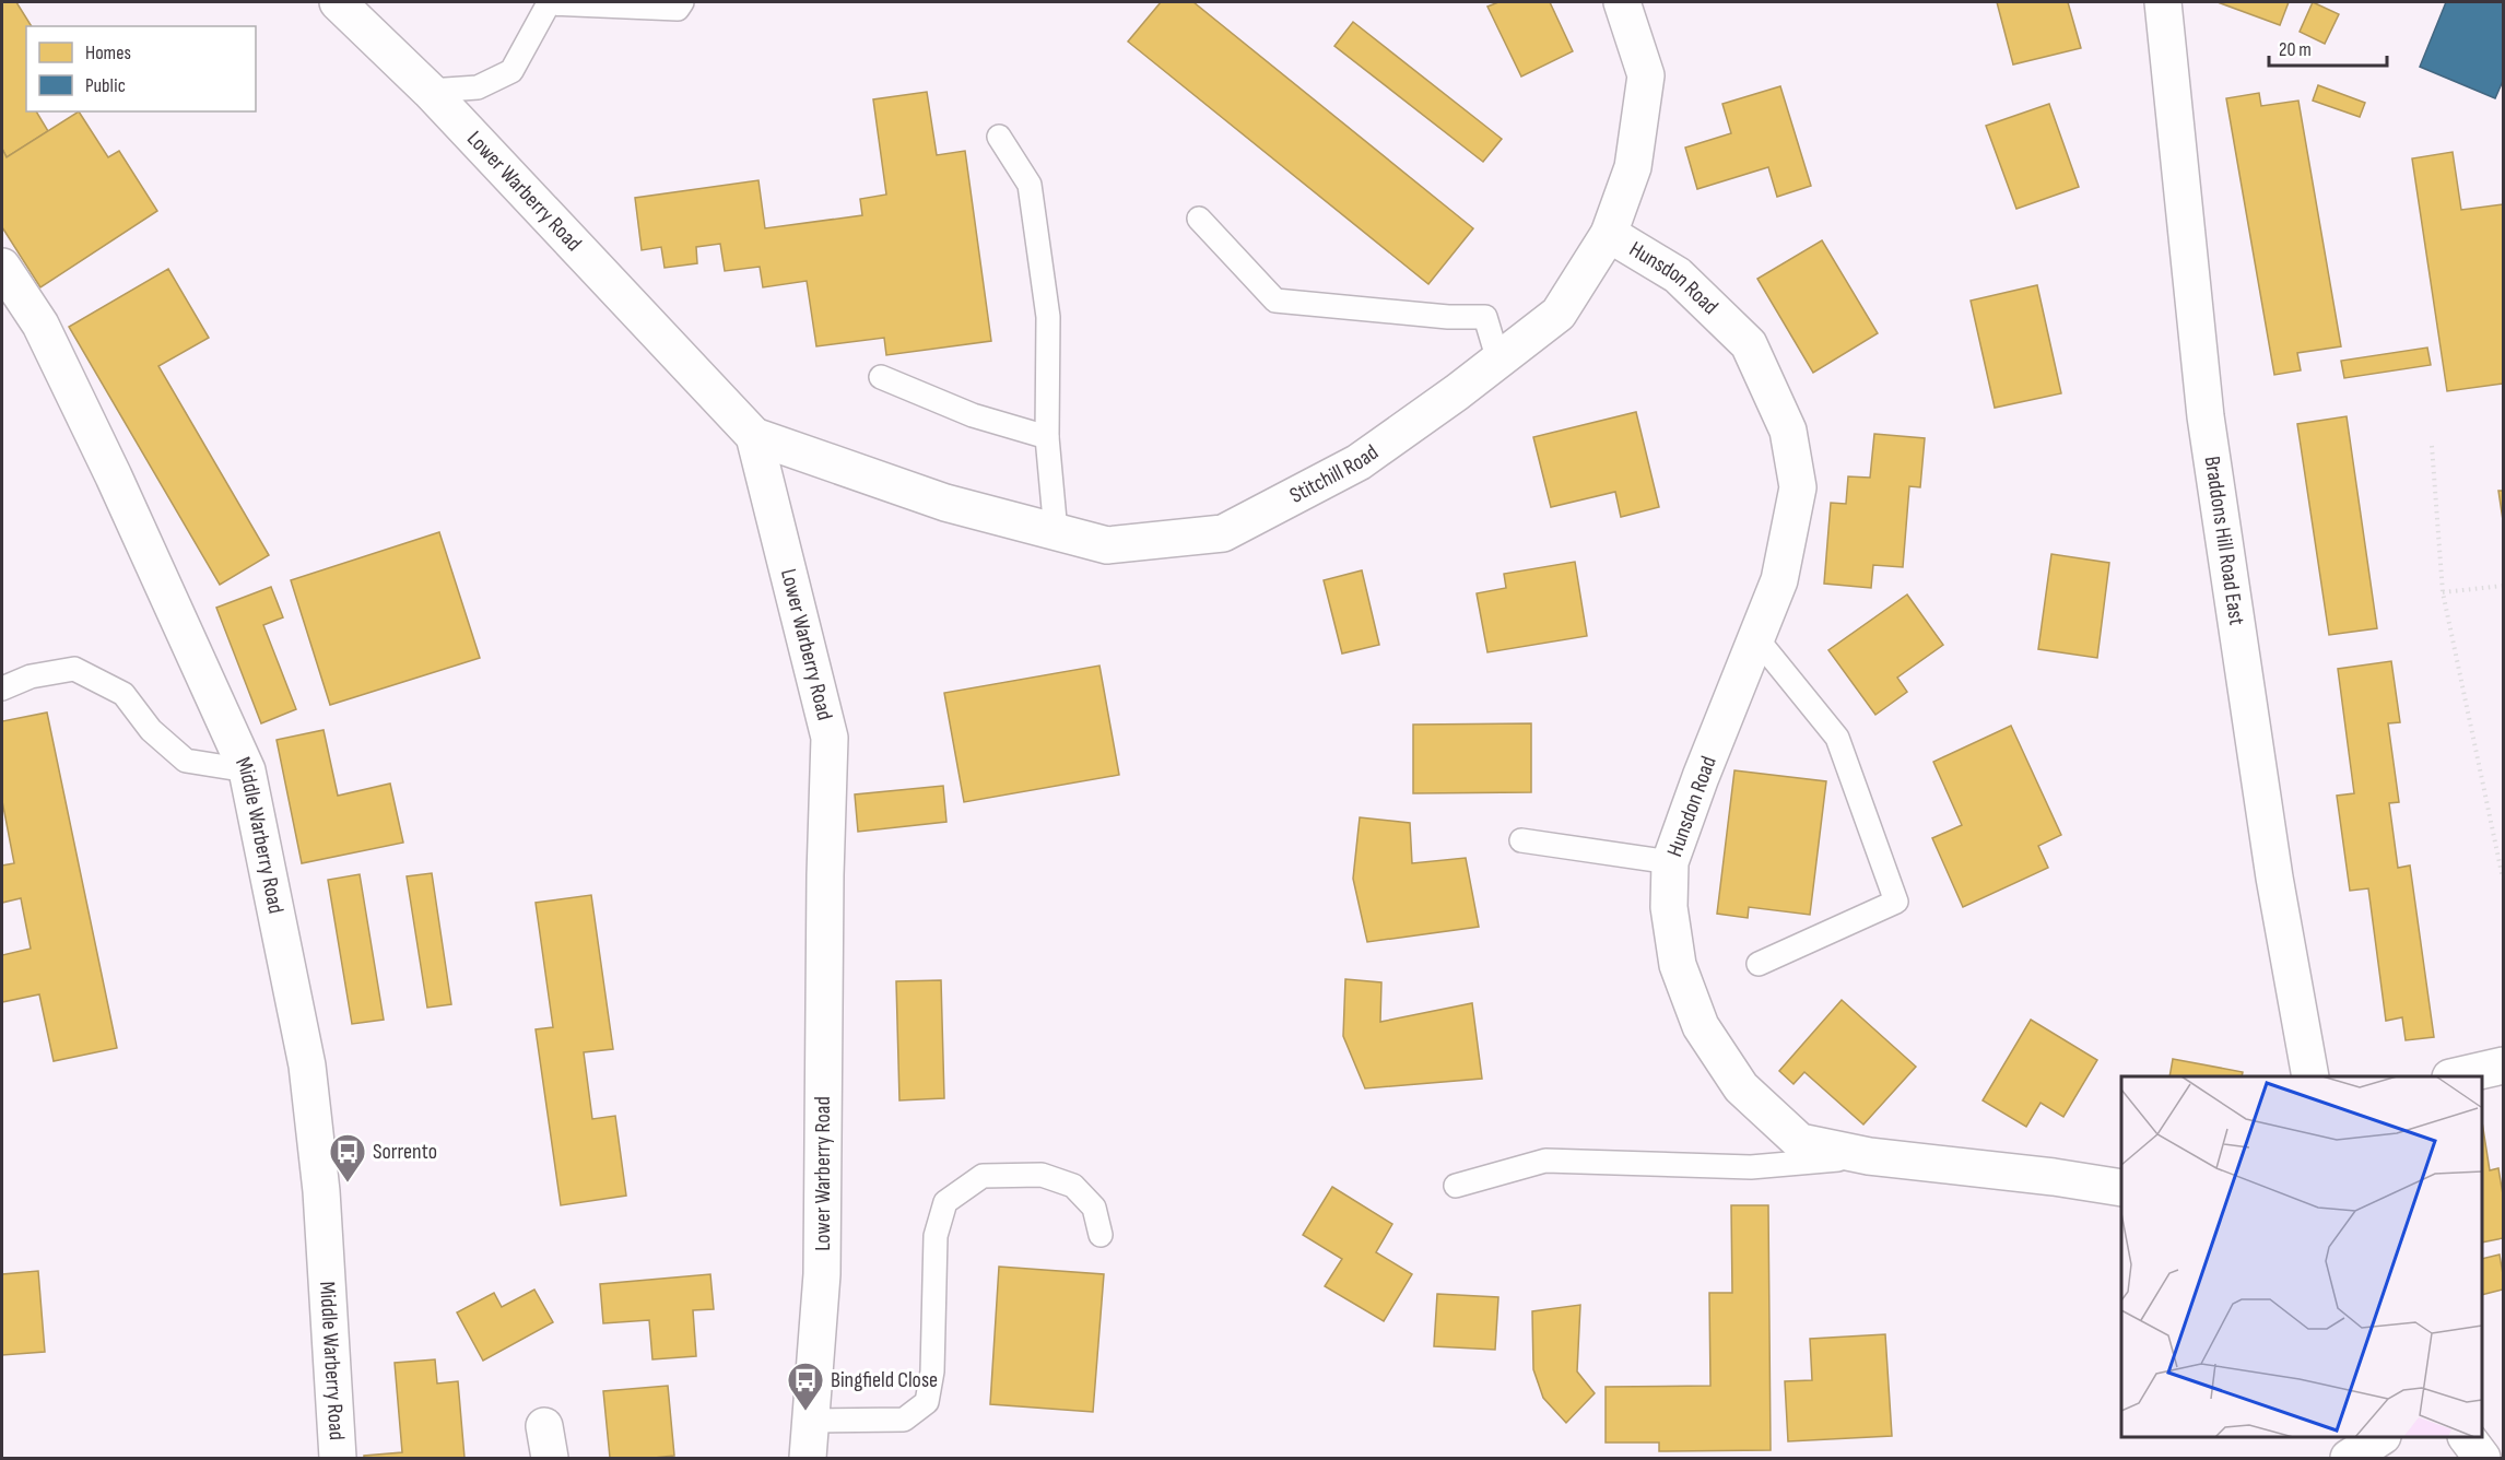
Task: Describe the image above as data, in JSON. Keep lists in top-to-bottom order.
{
  "streets": {
    "street": [
      "Lower Warberry Road",
      "Hunsdon Road",
      "Stitchill Road",
      "Braddons Hill Road East",
      "Middle Warberry Road"
    ]
  },
  "crossings": [
    ["Lower Warberry Road", "Stitchill Road"],
    ["Hunsdon Road", "Stitchill Road"]
  ],
  "places": {
    "bus stop": ["Sorrento", "Bingfield Close"]
  },
  "legend": ["Homes", "Public"],
  "scale_bar": "20 m"
}
